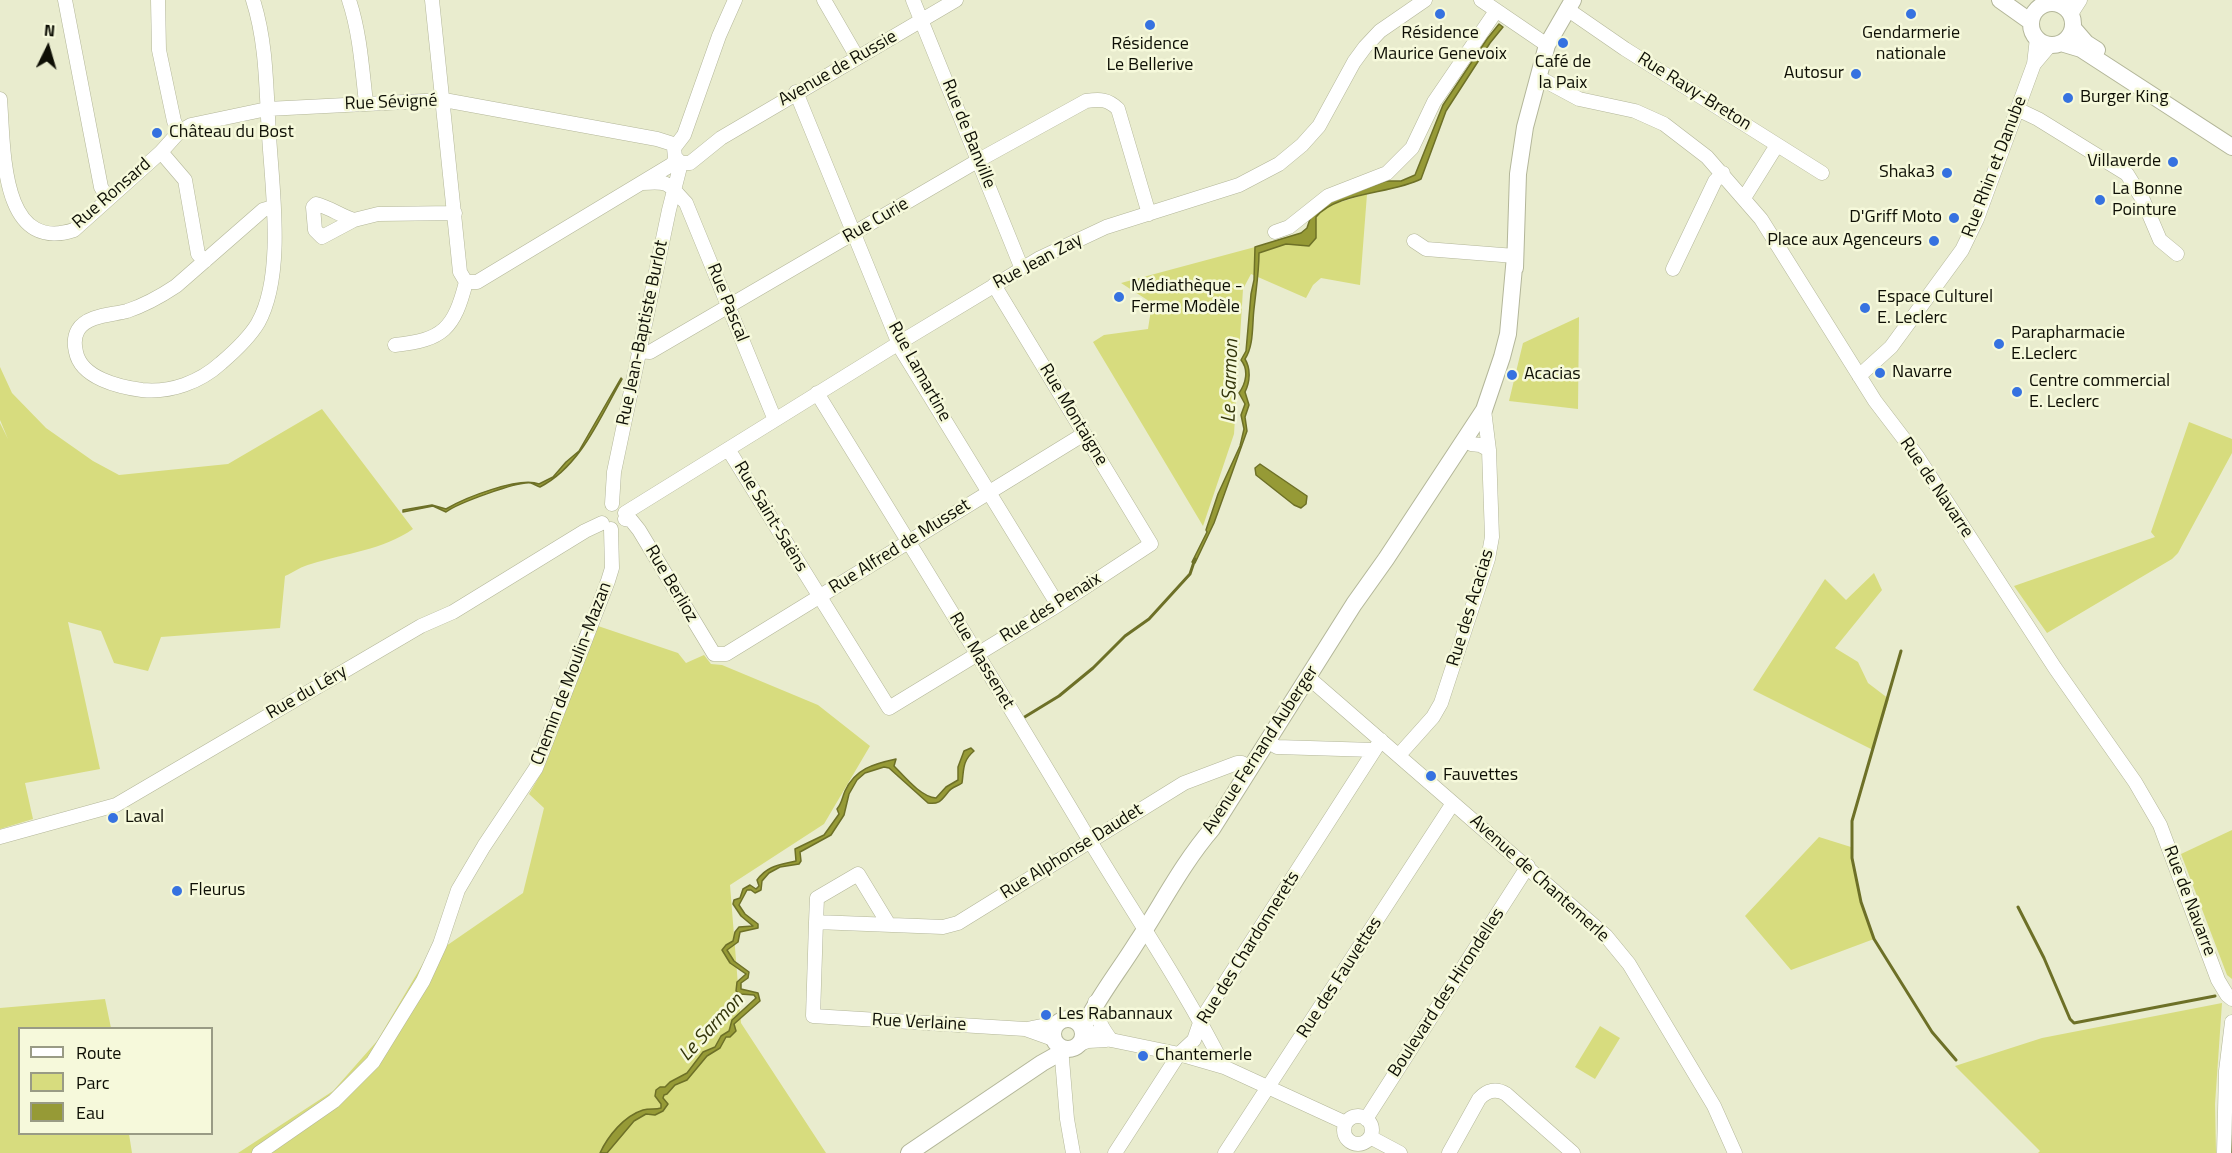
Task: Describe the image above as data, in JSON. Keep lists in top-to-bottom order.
{
  "streets": {
    "main road": ["Avenue Fernand Auberger"],
    "street": [
      "Avenue de Russie",
      "Rue Ravy-Breton",
      "Rue Sévigné",
      "Rue de Banville",
      "Rue Rhin et Danube",
      "Rue Ronsard",
      "Rue Curie",
      "Rue Jean Zay",
      "Rue Pascal",
      "Rue Jean-Baptiste Burlot",
      "Rue Lamartine",
      "Rue Montaigne",
      "Rue de Navarre",
      "Rue Saint-Saëns",
      "Rue Alfred de Musset",
      "Rue Berlioz",
      "Rue des Penaix",
      "Rue des Acacias",
      "Rue Massenet",
      "Chemin de Moulin-Mazan",
      "Rue du Léry",
      "Rue Alphonse Daudet",
      "Avenue de Chantemerle",
      "Rue des Chardonnerets",
      "Rue des Fauvettes",
      "Boulevard des Hirondelles",
      "Rue Verlaine"
    ]
  },
  "crossings": [
    ["Avenue de Russie", "Rue Sévigné"],
    ["Avenue de Russie", "Rue de Banville"],
    ["Avenue de Russie", "Rue Jean-Baptiste Burlot"],
    ["Avenue de Russie", "Rue Lamartine"],
    ["Rue Ravy-Breton", "Avenue Fernand Auberger"],
    ["Rue Sévigné", "Rue Ronsard"],
    ["Rue Sévigné", "Rue Jean-Baptiste Burlot"],
    ["Rue de Banville", "Rue Curie"],
    ["Rue de Banville", "Rue Jean Zay"],
    ["Rue Rhin et Danube", "Rue de Navarre"],
    ["Rue Curie", "Rue Jean Zay"],
    ["Rue Curie", "Rue Pascal"],
    ["Rue Curie", "Rue Jean-Baptiste Burlot"],
    ["Rue Curie", "Rue Lamartine"],
    ["Rue Jean Zay", "Rue Pascal"],
    ["Rue Jean Zay", "Rue Jean-Baptiste Burlot"],
    ["Rue Jean Zay", "Rue Lamartine"],
    ["Rue Jean Zay", "Rue Montaigne"],
    ["Rue Jean Zay", "Rue Saint-Saëns"],
    ["Rue Jean Zay", "Rue Berlioz"],
    ["Rue Jean Zay", "Rue Massenet"],
    ["Rue Jean Zay", "Chemin de Moulin-Mazan"],
    ["Rue Jean Zay", "Rue du Léry"],
    ["Rue Pascal", "Rue Jean-Baptiste Burlot"],
    ["Rue Jean-Baptiste Burlot", "Rue Berlioz"],
    ["Rue Jean-Baptiste Burlot", "Chemin de Moulin-Mazan"],
    ["Rue Jean-Baptiste Burlot", "Rue du Léry"],
    ["Rue Lamartine", "Rue Alfred de Musset"],
    ["Rue Lamartine", "Rue des Penaix"],
    ["Rue Montaigne", "Rue Alfred de Musset"],
    ["Rue Montaigne", "Rue des Penaix"],
    ["Rue de Navarre", "Avenue Fernand Auberger"],
    ["Rue Saint-Saëns", "Rue Alfred de Musset"],
    ["Rue Saint-Saëns", "Rue des Penaix"],
    ["Rue Alfred de Musset", "Rue Berlioz"],
    ["Rue Alfred de Musset", "Rue Massenet"],
    ["Rue Berlioz", "Chemin de Moulin-Mazan"],
    ["Rue Berlioz", "Rue du Léry"],
    ["Rue des Penaix", "Rue Massenet"],
    ["Rue des Acacias", "Avenue Fernand Auberger"],
    ["Rue des Acacias", "Avenue de Chantemerle"],
    ["Rue Massenet", "Avenue Fernand Auberger"],
    ["Rue Massenet", "Rue Alphonse Daudet"],
    ["Rue Massenet", "Rue des Chardonnerets"],
    ["Rue Massenet", "Rue Verlaine"],
    ["Chemin de Moulin-Mazan", "Rue du Léry"],
    ["Avenue Fernand Auberger", "Rue Alphonse Daudet"],
    ["Avenue Fernand Auberger", "Avenue de Chantemerle"],
    ["Avenue Fernand Auberger", "Rue Verlaine"],
    ["Rue Alphonse Daudet", "Rue Verlaine"],
    ["Avenue de Chantemerle", "Rue des Chardonnerets"],
    ["Avenue de Chantemerle", "Rue des Fauvettes"],
    ["Avenue de Chantemerle", "Boulevard des Hirondelles"],
    ["Rue des Chardonnerets", "Rue Verlaine"],
    ["Rue des Fauvettes", "Rue Verlaine"],
    ["Boulevard des Hirondelles", "Rue Verlaine"]
  ],
  "water": ["Le Sarmon"],
  "places": [
    "Résidence Maurice Genevoix",
    "Gendarmerie nationale",
    "Résidence Le Bellerive",
    "Café de la Paix",
    "Autosur",
    "Burger King",
    "Château du Bost",
    "Villaverde",
    "Shaka3",
    "La Bonne Pointure",
    "D'Griff Moto",
    "Place aux Agenceurs",
    "Médiathèque - Ferme Modèle",
    "Espace Culturel E. Leclerc",
    "Parapharmacie E.Leclerc",
    "Navarre",
    "Acacias",
    "Centre commercial E. Leclerc",
    "Fauvettes",
    "Laval",
    "Fleurus",
    "Les Rabannaux",
    "Chantemerle"
  ],
  "legend": ["Route", "Parc", "Eau"],
  "north": "top"
}
